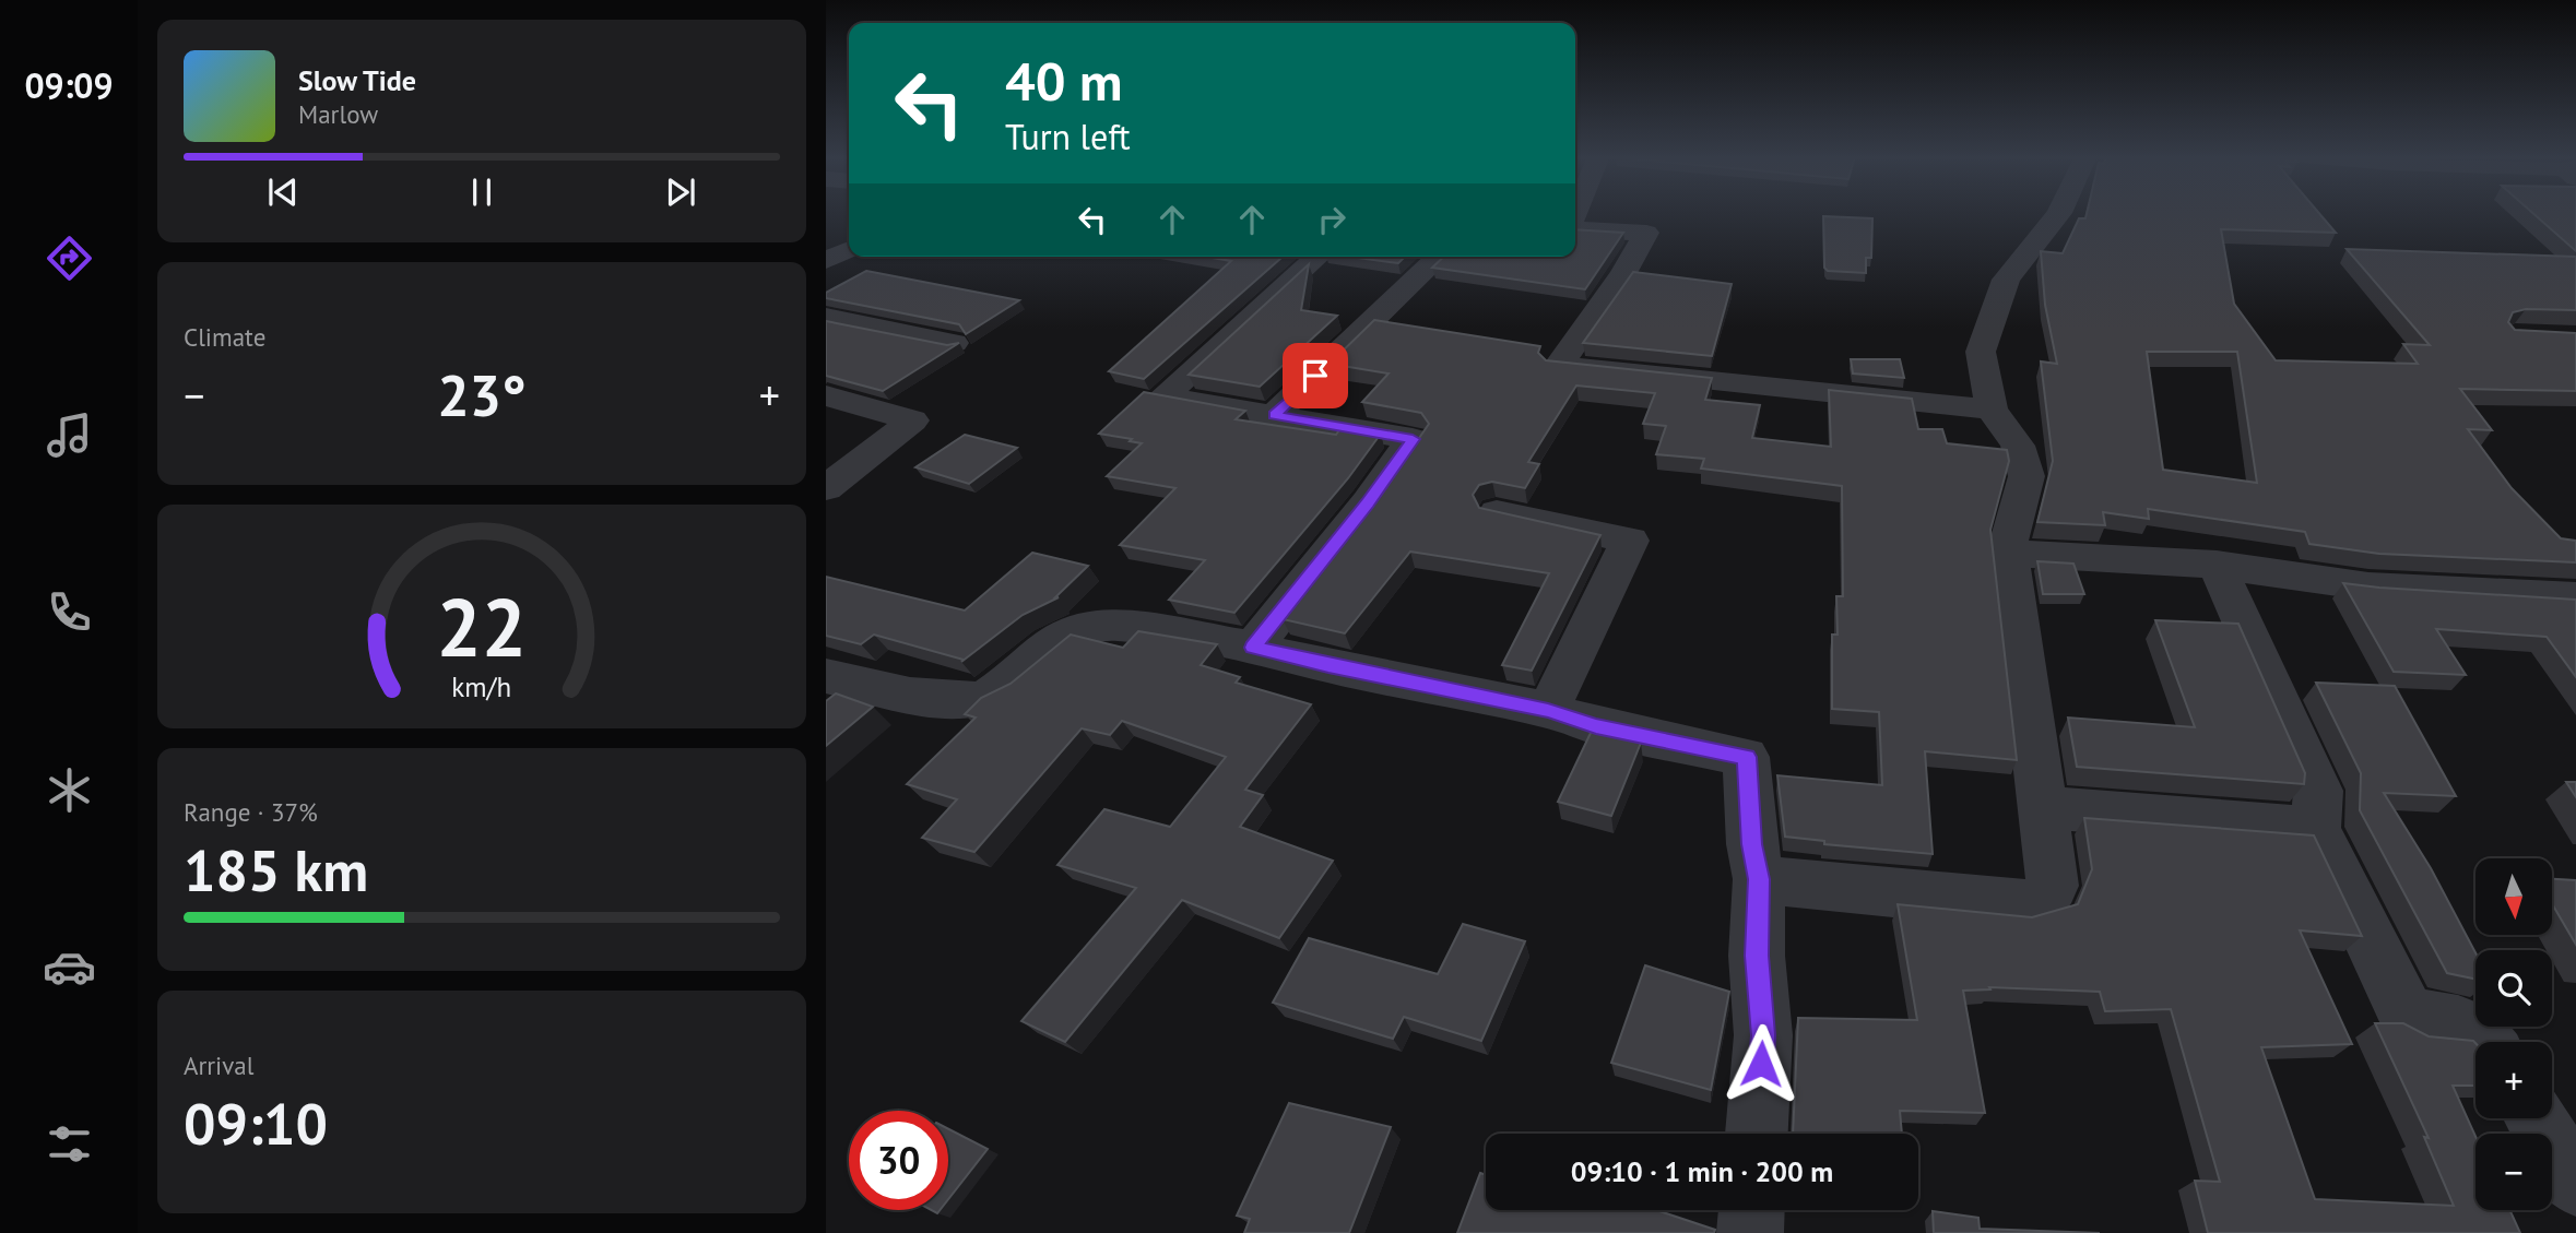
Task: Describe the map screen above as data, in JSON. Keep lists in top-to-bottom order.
{
  "north": "bottom",
  "page": {
    "tabs": "09:09",
    "turn": ["40 m", "Turn left"],
    "song": ["Slow Tide", "Marlow"],
    "tile": [
      "Climate",
      ["Range · 37%", "185 km"],
      ["Arrival", "09:10"]
    ],
    "heat": ["−", "23°", "+"],
    "map_buttons": ["+", "−"],
    "limit": "30",
    "trip": "09:10 · 1 min · 200 m",
    "gauge": ["22", "km/h"]
  }
}
